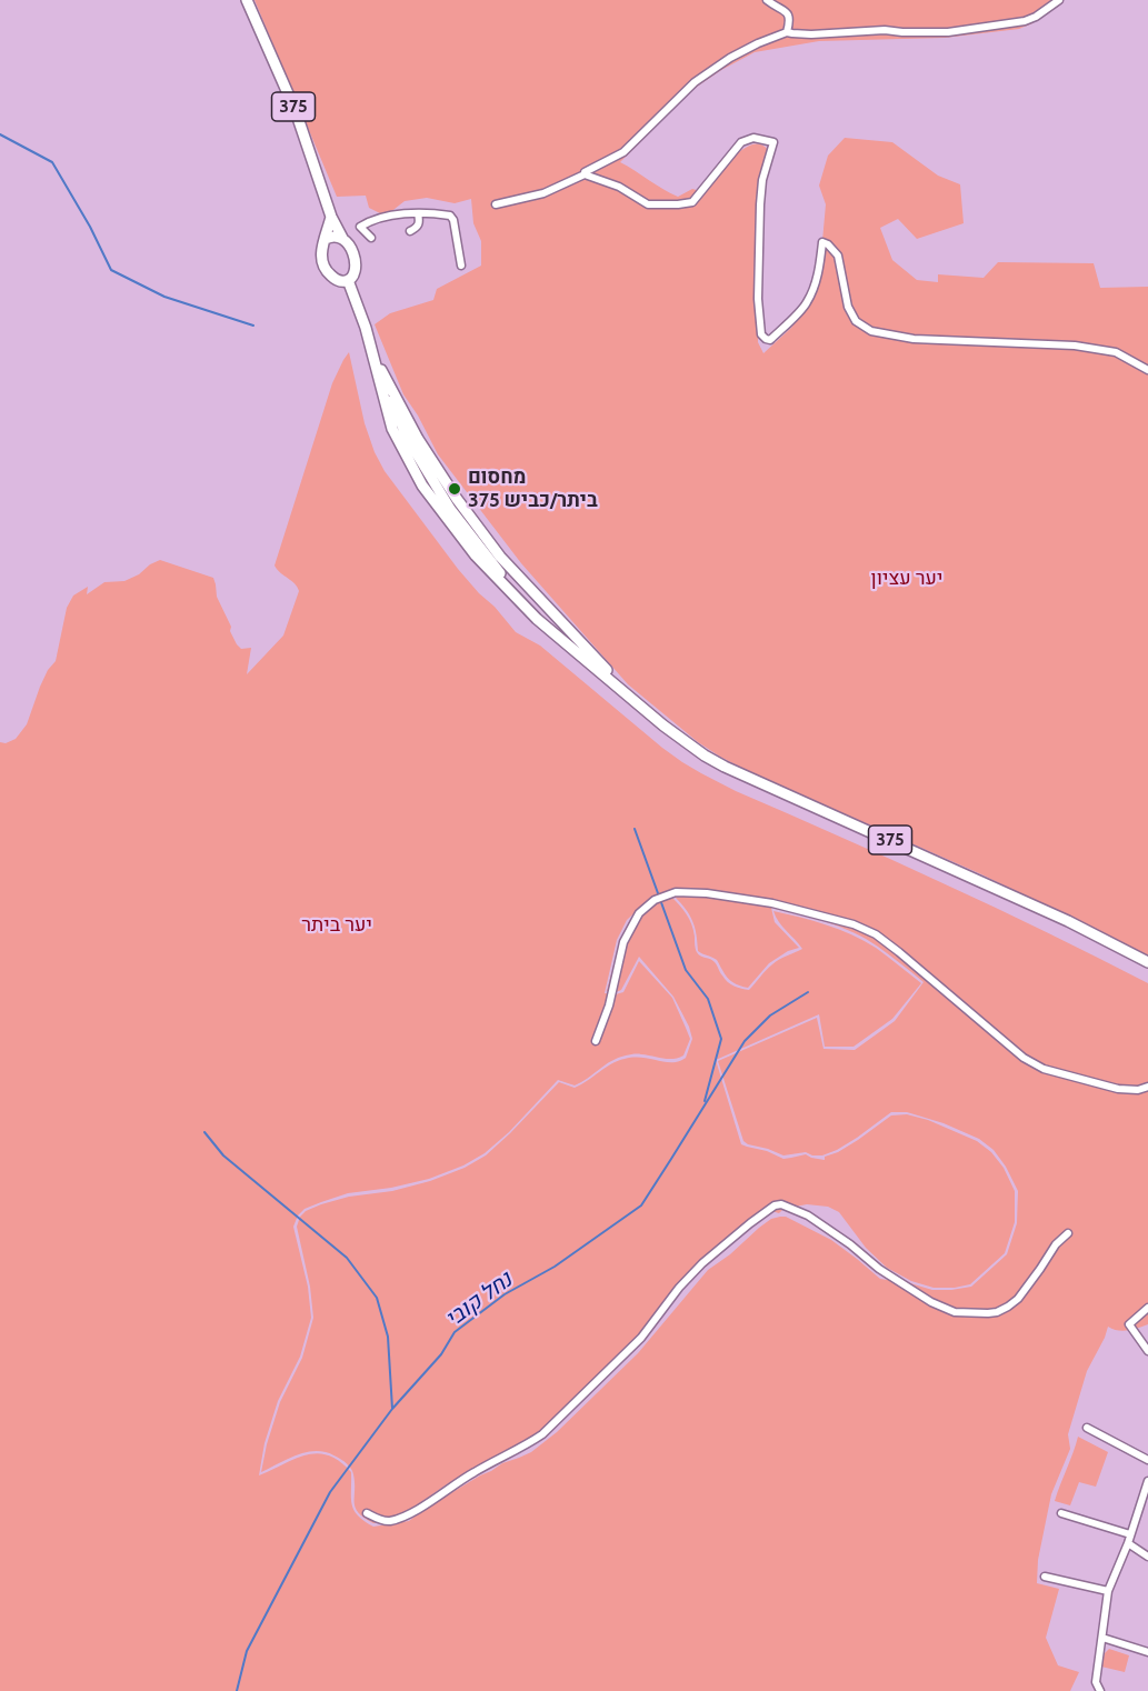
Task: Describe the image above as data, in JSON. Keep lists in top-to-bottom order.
{
  "streets": {
    "main road": ["375"]
  },
  "water": ["נחל קובי"],
  "parks": ["יער עציון", "יער ביתר"],
  "places": ["מחסום ביתר/כביש 375"]
}
